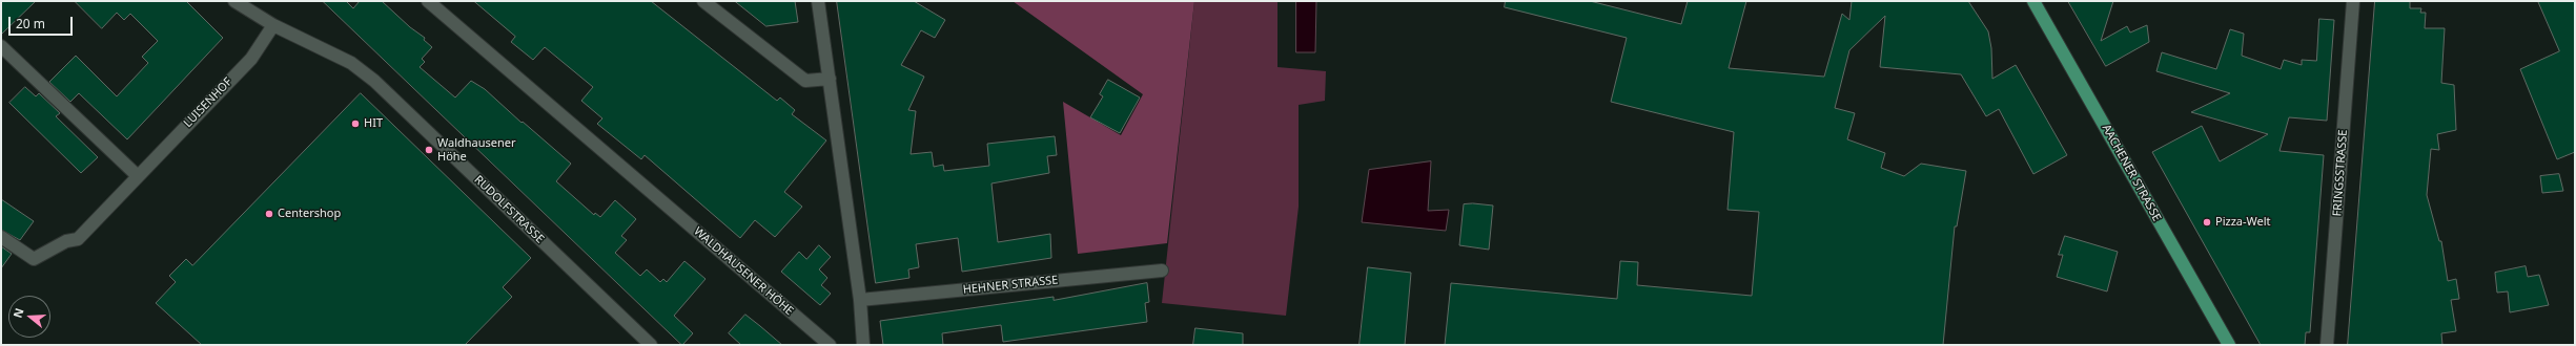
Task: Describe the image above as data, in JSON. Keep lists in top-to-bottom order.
{
  "streets": {
    "main road": ["AACHENER STRASSE"],
    "street": [
      "LUISENHOF",
      "FRINGSSTRASSE",
      "RUDOLFSTRASSE",
      "WALDHAUSENER HÖHE",
      "HEHNER STRASSE"
    ]
  },
  "crossings": [
    ["LUISENHOF", "RUDOLFSTRASSE"]
  ],
  "places": [
    "HIT",
    "Waldhausener Höhe",
    "Centershop",
    "Pizza-Welt"
  ],
  "scale_bar": "20 m",
  "north": "left"
}
